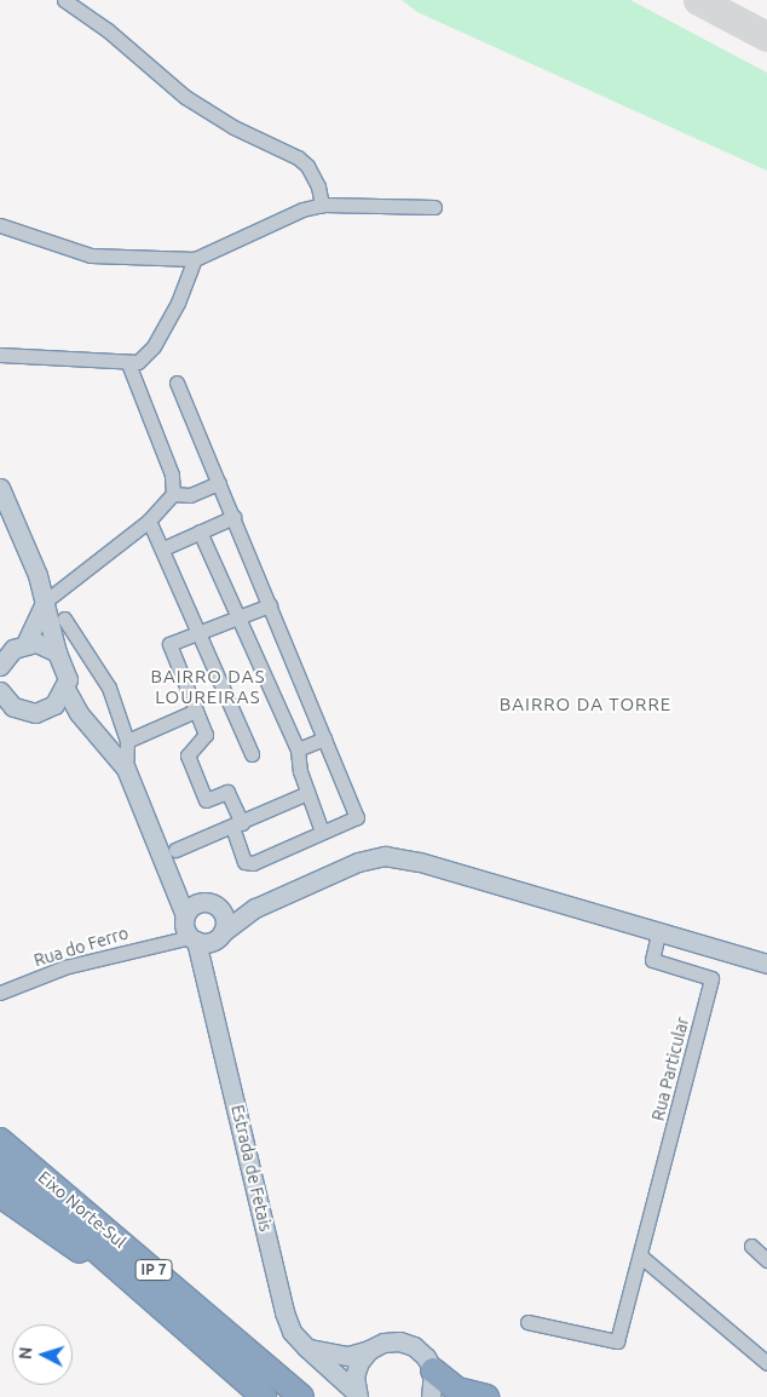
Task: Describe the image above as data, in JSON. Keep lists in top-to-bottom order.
{
  "streets": {
    "highway": ["Eixo Norte-Sul", "IP 7"],
    "street": ["Rua do Ferro", "Rua Particular", "Estrada de Fetais"]
  },
  "crossings": [
    ["Rua do Ferro", "Estrada de Fetais"]
  ],
  "districts": ["BAIRRO DAS LOUREIRAS", "BAIRRO DA TORRE"],
  "north": "left"
}
